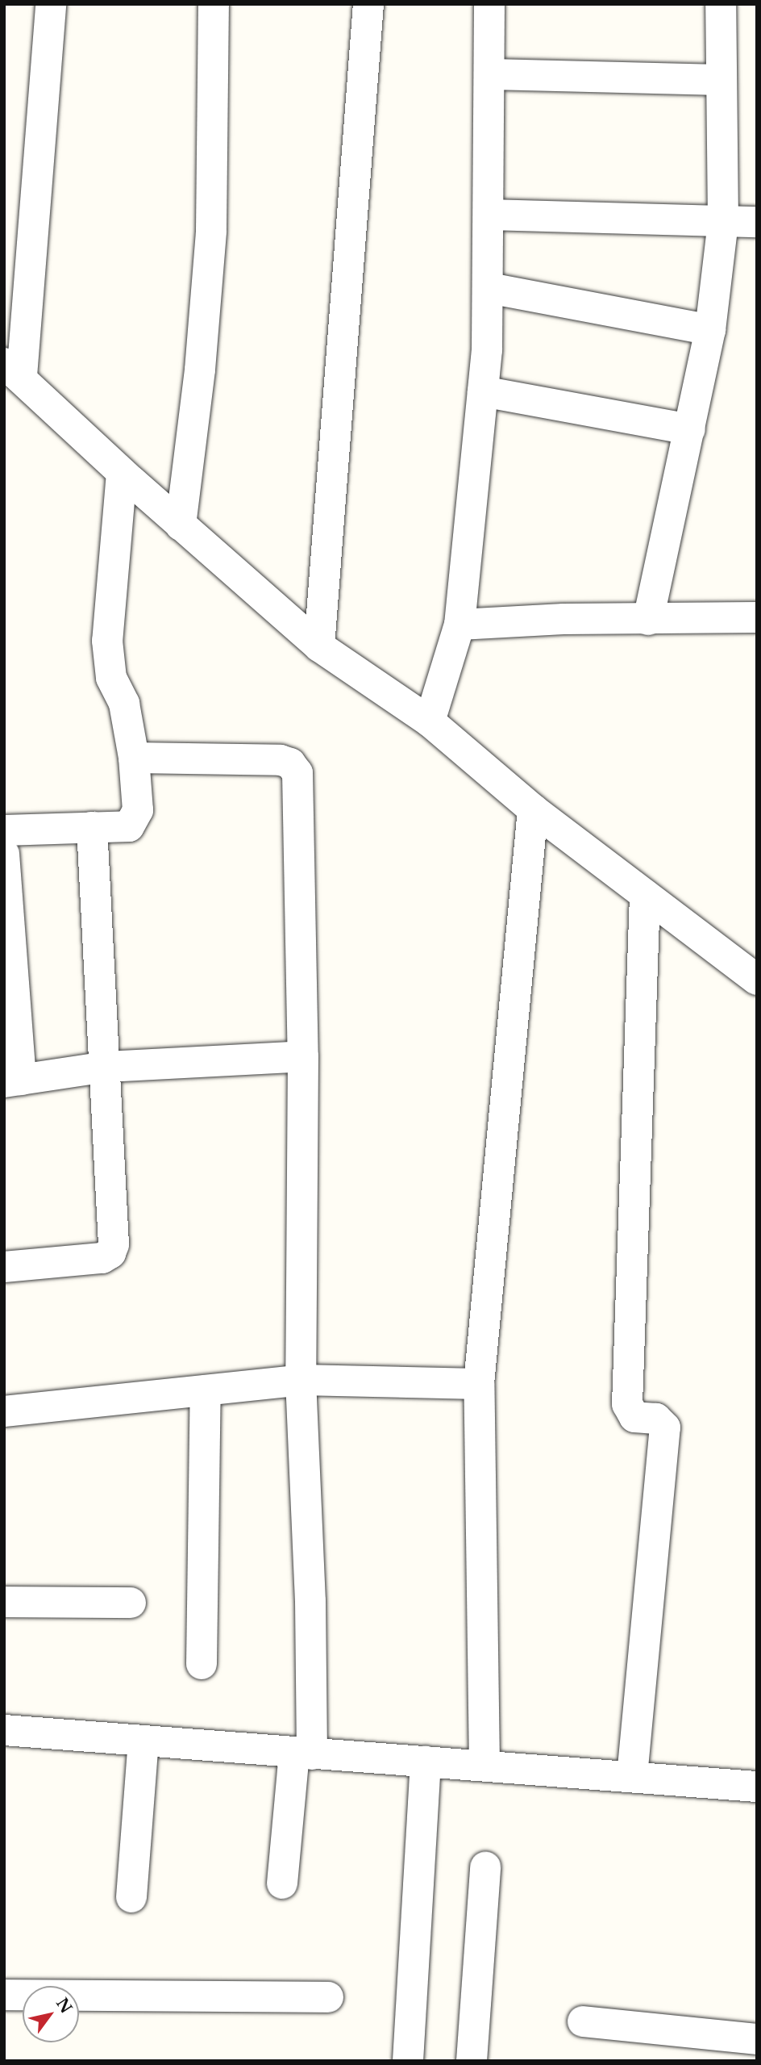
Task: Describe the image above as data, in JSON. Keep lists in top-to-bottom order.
{
  "north": "top right"
}
